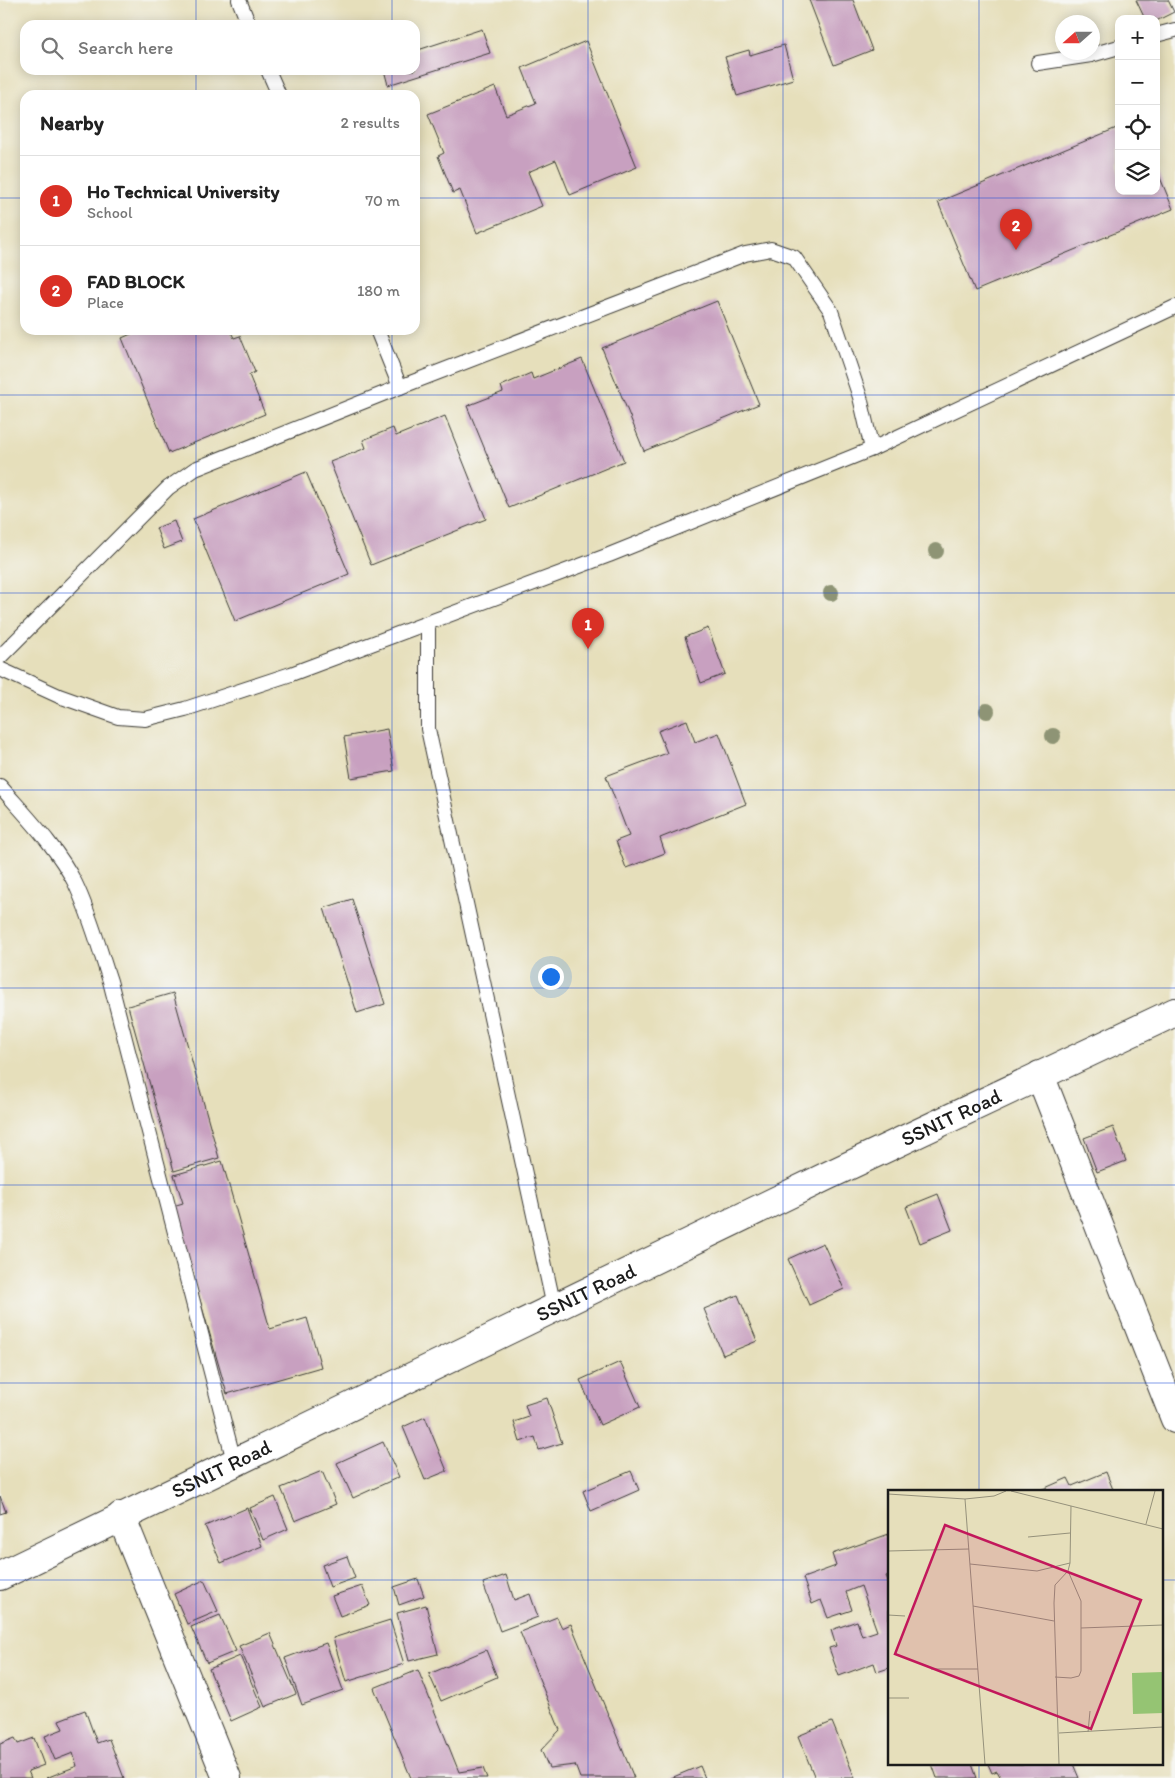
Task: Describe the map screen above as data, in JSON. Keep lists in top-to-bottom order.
{
  "streets": {
    "street": ["SSNIT Road"]
  },
  "north": "left",
  "page": {
    "map_buttons": ["+", "−"],
    "search": "Search here",
    "heading": ["Nearby", "2 results"],
    "list": [
      {
        "mark": "1",
        "name": "Ho Technical University",
        "note": "School",
        "value": "70 m"
      },
      {
        "mark": "2",
        "name": "FAD BLOCK",
        "note": "Place",
        "value": "180 m"
      }
    ],
    "pins": ["2", "1"]
  }
}
